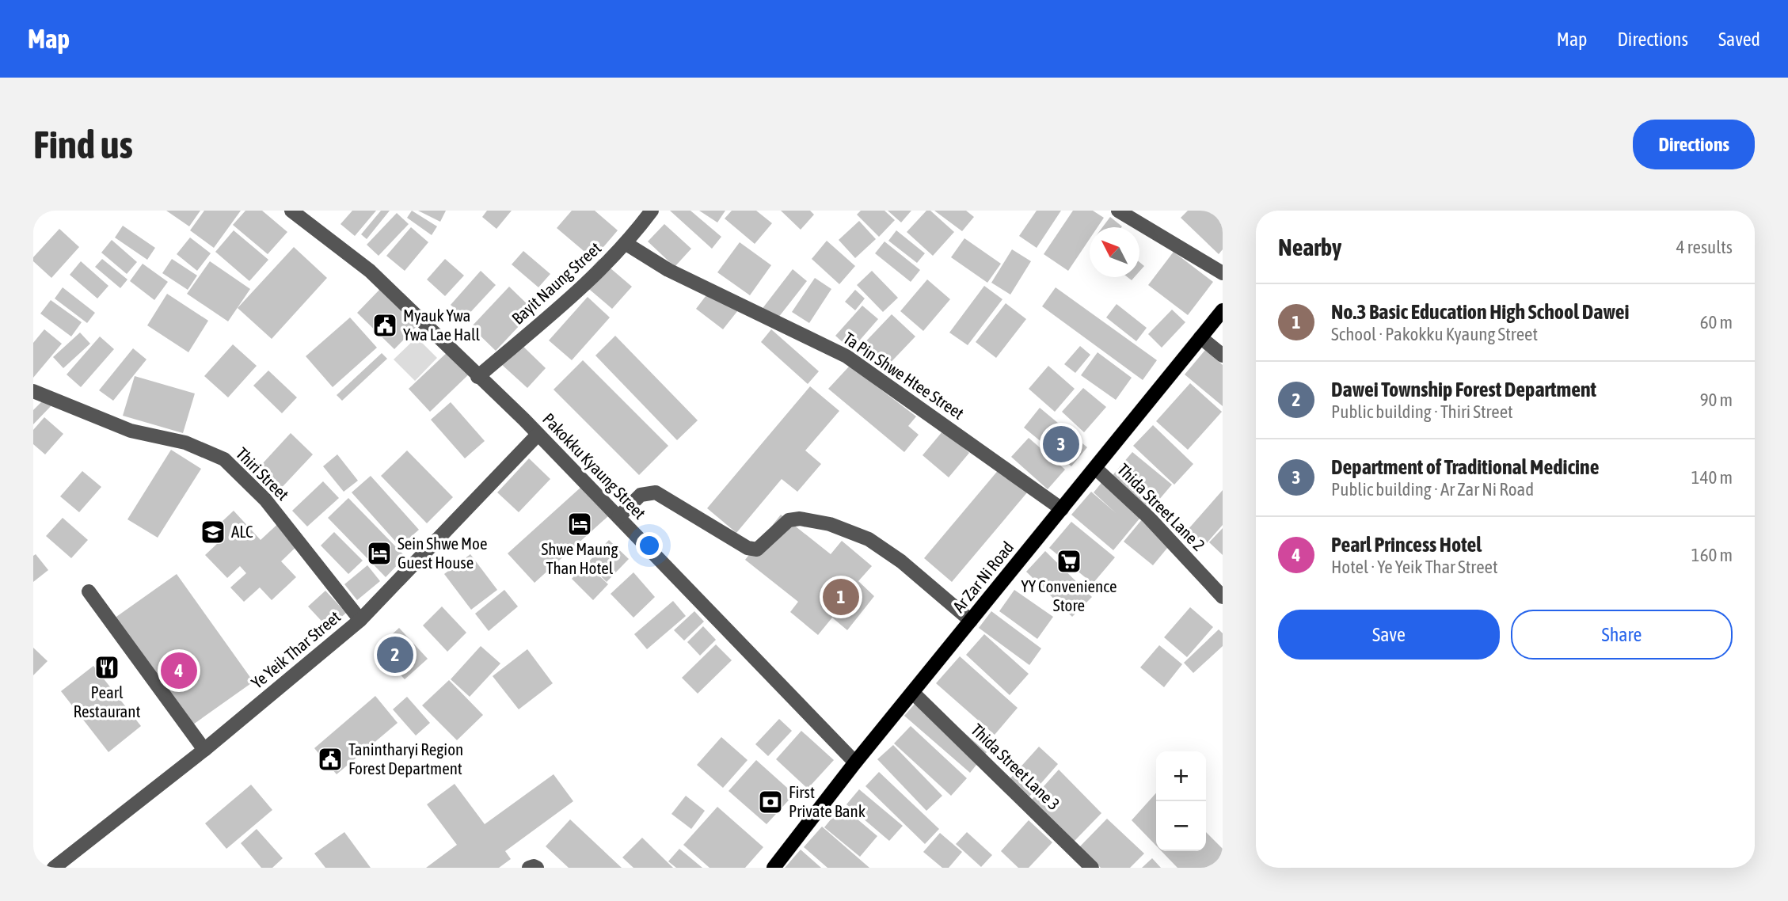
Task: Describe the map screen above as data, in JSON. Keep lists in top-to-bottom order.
{
  "streets": {
    "main road": ["Ar Zar Ni Road"],
    "street": [
      "Bayit Naung Street",
      "Ta Pin Shwe Htee Street",
      "Pakokku Kyaung Street",
      "Thiri Street",
      "Thida Street Lane 2",
      "Ye Yeik Thar Street",
      "Thida Street Lane 3"
    ]
  },
  "crossings": [
    ["Bayit Naung Street", "Ta Pin Shwe Htee Street"],
    ["Bayit Naung Street", "Pakokku Kyaung Street"],
    ["Ta Pin Shwe Htee Street", "Ar Zar Ni Road"],
    ["Pakokku Kyaung Street", "Ar Zar Ni Road"],
    ["Pakokku Kyaung Street", "Ye Yeik Thar Street"],
    ["Thiri Street", "Ye Yeik Thar Street"],
    ["Thida Street Lane 2", "Ar Zar Ni Road"],
    ["Ar Zar Ni Road", "Thida Street Lane 3"]
  ],
  "places": {
    "public building": ["Myauk Ywa Ywa Lae Hall", "Tanintharyi Region Forest Department"],
    "hotel": ["Shwe Maung Than Hotel", "Sein Shwe Moe Guest House"],
    "school or university": ["ALC"],
    "supermarket": ["YY Convenience Store"],
    "restaurant": ["Pearl Restaurant"],
    "bank": ["First Private Bank"]
  },
  "north": "top left",
  "page": {
    "header": "Map",
    "nav": ["Map", "Directions", "Saved"],
    "buttons": [
      "Directions",
      ["Save", "Share"]
    ],
    "title": "Find us",
    "heading": ["Nearby", "4 results"],
    "list": [
      {
        "mark": "1",
        "name": "No.3 Basic Education High School Dawei",
        "note": "School · Pakokku Kyaung Street",
        "value": "60 m"
      },
      {
        "mark": "2",
        "name": "Dawei Township Forest Department",
        "note": "Public building · Thiri Street",
        "value": "90 m"
      },
      {
        "mark": "3",
        "name": "Department of Traditional Medicine",
        "note": "Public building · Ar Zar Ni Road",
        "value": "140 m"
      },
      {
        "mark": "4",
        "name": "Pearl Princess Hotel",
        "note": "Hotel · Ye Yeik Thar Street",
        "value": "160 m"
      }
    ],
    "pins": [
      "3",
      "1",
      "2",
      "4"
    ],
    "map_buttons": ["+", "−"]
  }
}
